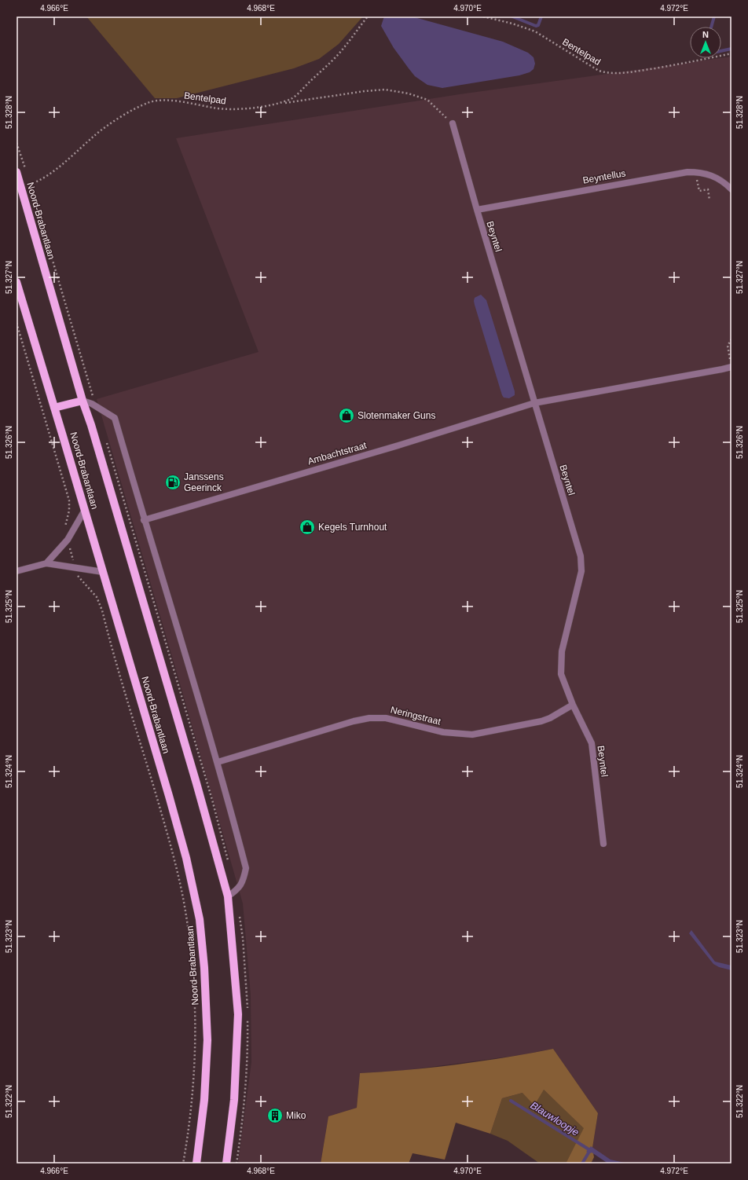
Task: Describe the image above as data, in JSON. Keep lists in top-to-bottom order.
{
  "streets": {
    "main road": ["Noord-Brabantlaan"],
    "street": [
      "Beyntellus",
      "Beyntel",
      "Ambachtstraat",
      "Neringstraat"
    ],
    "path": ["Bentelpad"]
  },
  "crossings": [
    ["Beyntellus", "Beyntel"],
    ["Beyntel", "Ambachtstraat"],
    ["Beyntel", "Neringstraat"]
  ],
  "water": ["Blauwloopje"],
  "places": {
    "shop": ["Slotenmaker Guns", "Kegels Turnhout"],
    "fuel station": ["Janssens Geerinck"],
    "building": ["Miko"]
  },
  "north": "top",
  "coordinates": [
    "4.966°E",
    "4.968°E",
    "4.970°E",
    "4.972°E",
    "51.328°N",
    "51.327°N",
    "51.326°N",
    "51.325°N",
    "51.324°N",
    "51.323°N",
    "51.322°N"
  ]
}
